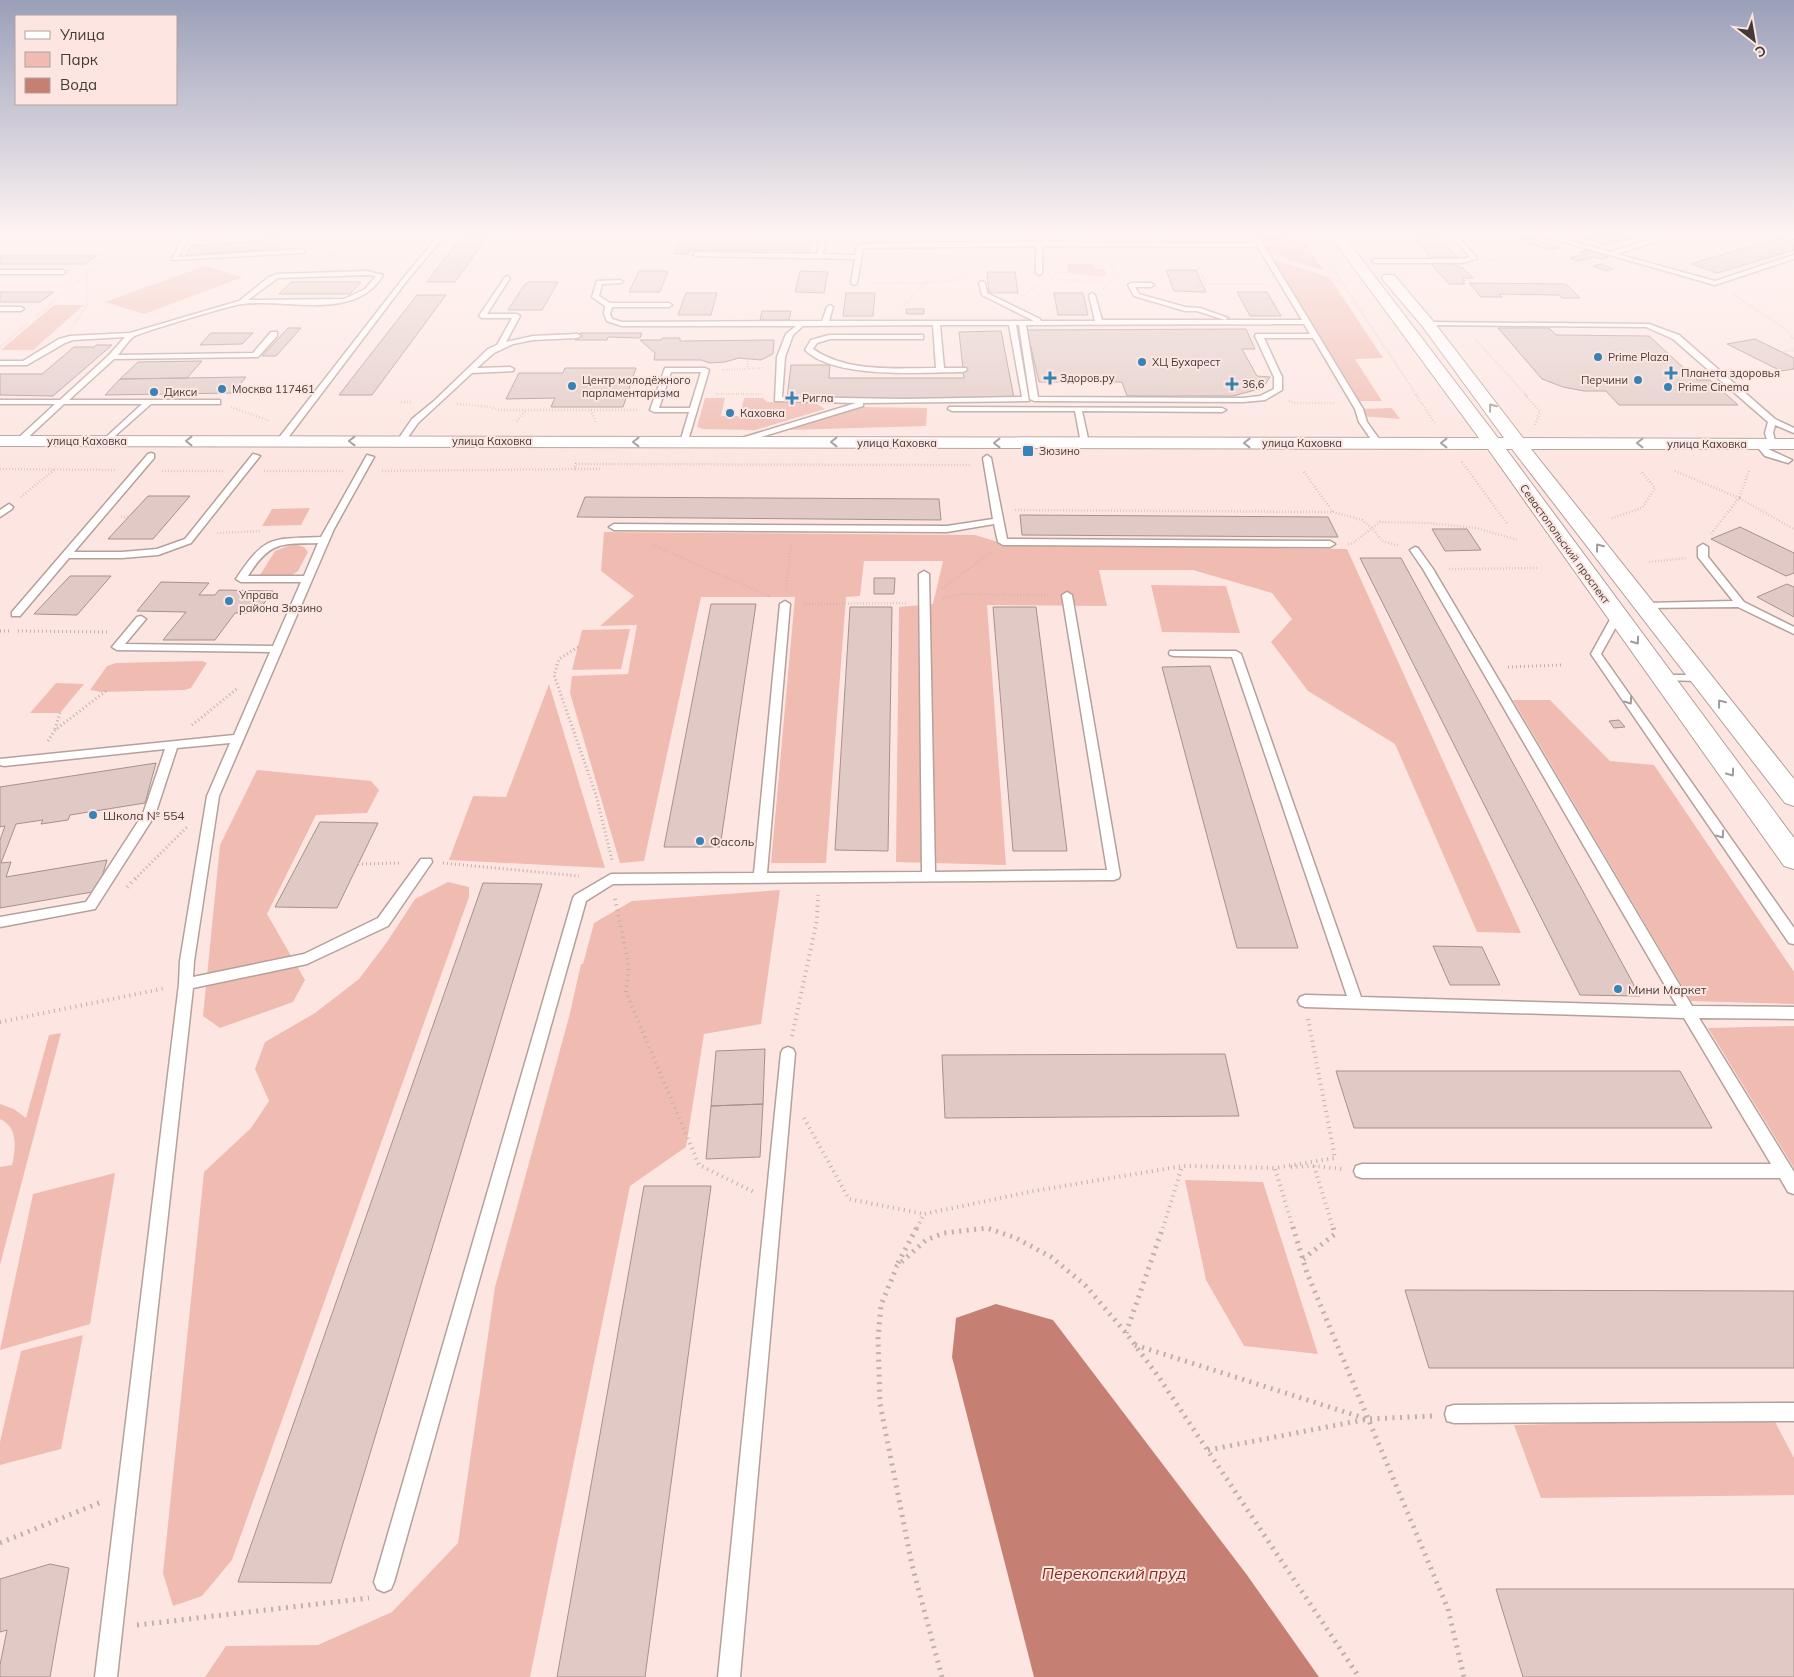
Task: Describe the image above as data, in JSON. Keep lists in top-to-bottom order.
{
  "streets": {
    "main road": ["улица Каховка", "Севастопольский проспект"]
  },
  "crossings": [
    ["улица Каховка", "Севастопольский проспект"]
  ],
  "water": ["Перекопский пруд"],
  "places": {
    "other": [
      "Prime Plaza",
      "ХЦ Бухарест",
      "Перчини",
      "Центр молодёжного парламентаризма",
      "Prime Cinema",
      "Москва 117461",
      "Дикси",
      "Каховка",
      "Управа района Зюзино",
      "Школа № 554",
      "Фасоль",
      "Мини Маркет"
    ],
    "health": [
      "Планета здоровья",
      "Здоров.ру",
      "36,6",
      "Ригла"
    ],
    "transit": ["Зюзино"]
  },
  "legend": ["Улица", "Парк", "Вода"],
  "north": "bottom right"
}
